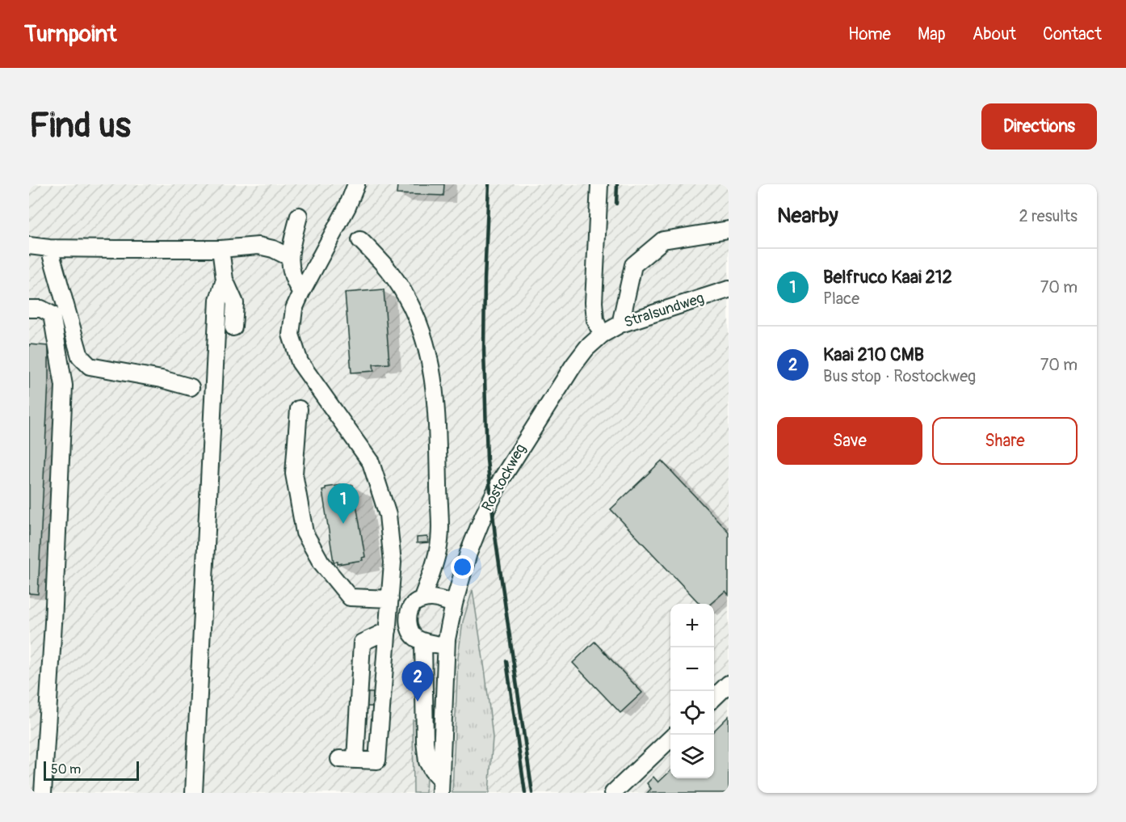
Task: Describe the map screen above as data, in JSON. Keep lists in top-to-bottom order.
{
  "streets": {
    "street": ["Stralsundweg", "Rostockweg"]
  },
  "crossings": [
    ["Stralsundweg", "Rostockweg"]
  ],
  "scale_bar": "50 m",
  "page": {
    "header": "Turnpoint",
    "nav": [
      "Home",
      "Map",
      "About",
      "Contact"
    ],
    "buttons": [
      "Directions",
      ["Save", "Share"]
    ],
    "title": "Find us",
    "heading": ["Nearby", "2 results"],
    "list": [
      {
        "mark": "1",
        "name": "Belfruco Kaai 212",
        "note": "Place",
        "value": "70 m"
      },
      {
        "mark": "2",
        "name": "Kaai 210 CMB",
        "note": "Bus stop · Rostockweg",
        "value": "70 m"
      }
    ],
    "pins": ["1", "2"],
    "map_buttons": ["+", "−"],
    "scale": "50 m"
  }
}
